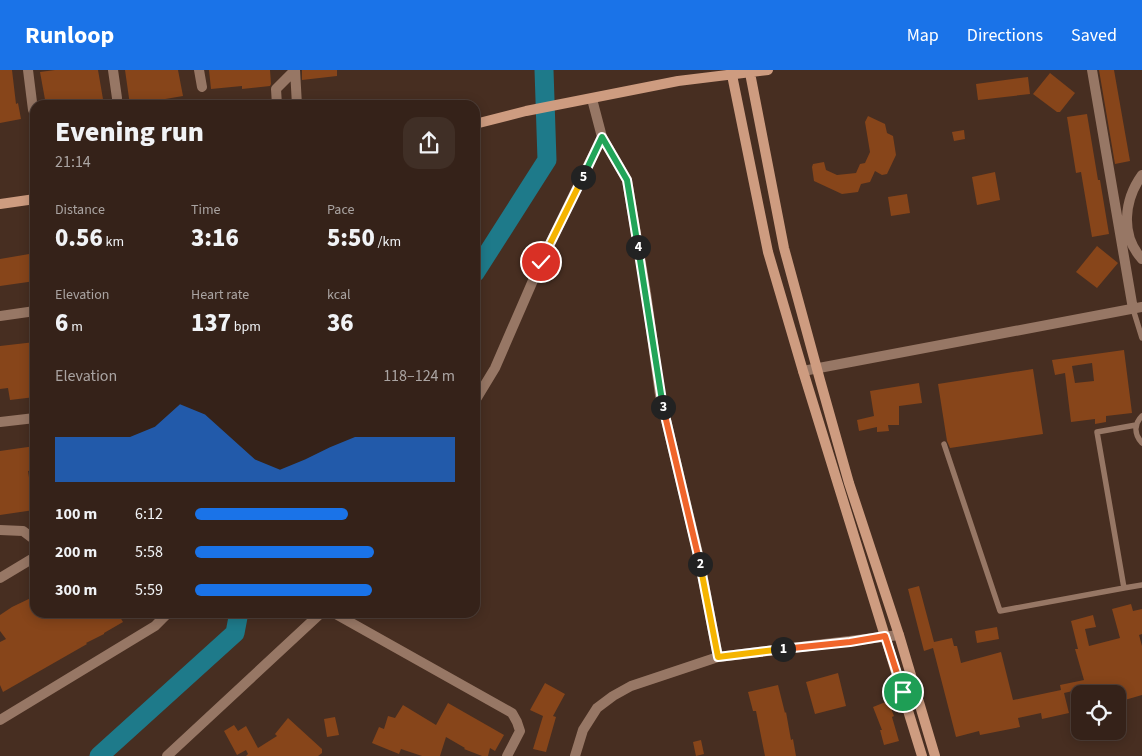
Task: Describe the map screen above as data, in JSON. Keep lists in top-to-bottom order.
{
  "page": {
    "header": "Runloop",
    "nav": ["Map", "Directions", "Saved"],
    "heading": ["Evening run", "21:14"],
    "pins": [
      "5",
      "4",
      "3",
      "2",
      "1"
    ],
    "stats": [
      ["Distance", "0.56 km"],
      ["Time", "3:16"],
      ["Pace", "5:50 /km"],
      ["Elevation", "6 m"],
      ["Heart rate", "137 bpm"],
      ["kcal", "36"]
    ],
    "chart": ["Elevation", "118–124 m"],
    "list": [
      {
        "name": "100 m",
        "note": "6:12"
      },
      {
        "name": "200 m",
        "note": "5:58"
      },
      {
        "name": "300 m",
        "note": "5:59"
      }
    ]
  }
}
